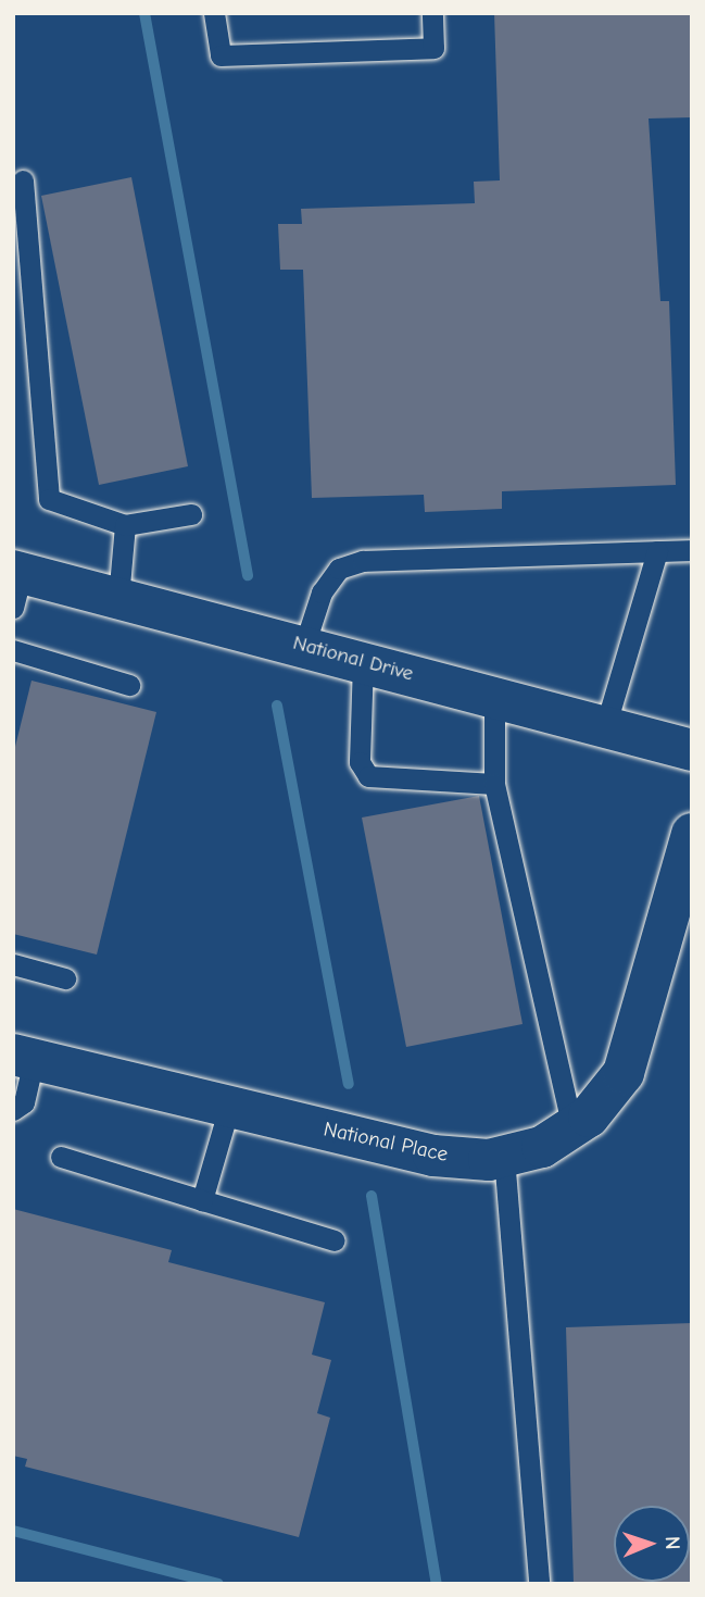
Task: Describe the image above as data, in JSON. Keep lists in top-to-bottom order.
{
  "streets": {
    "street": ["National Drive", "National Place"]
  },
  "north": "right"
}
